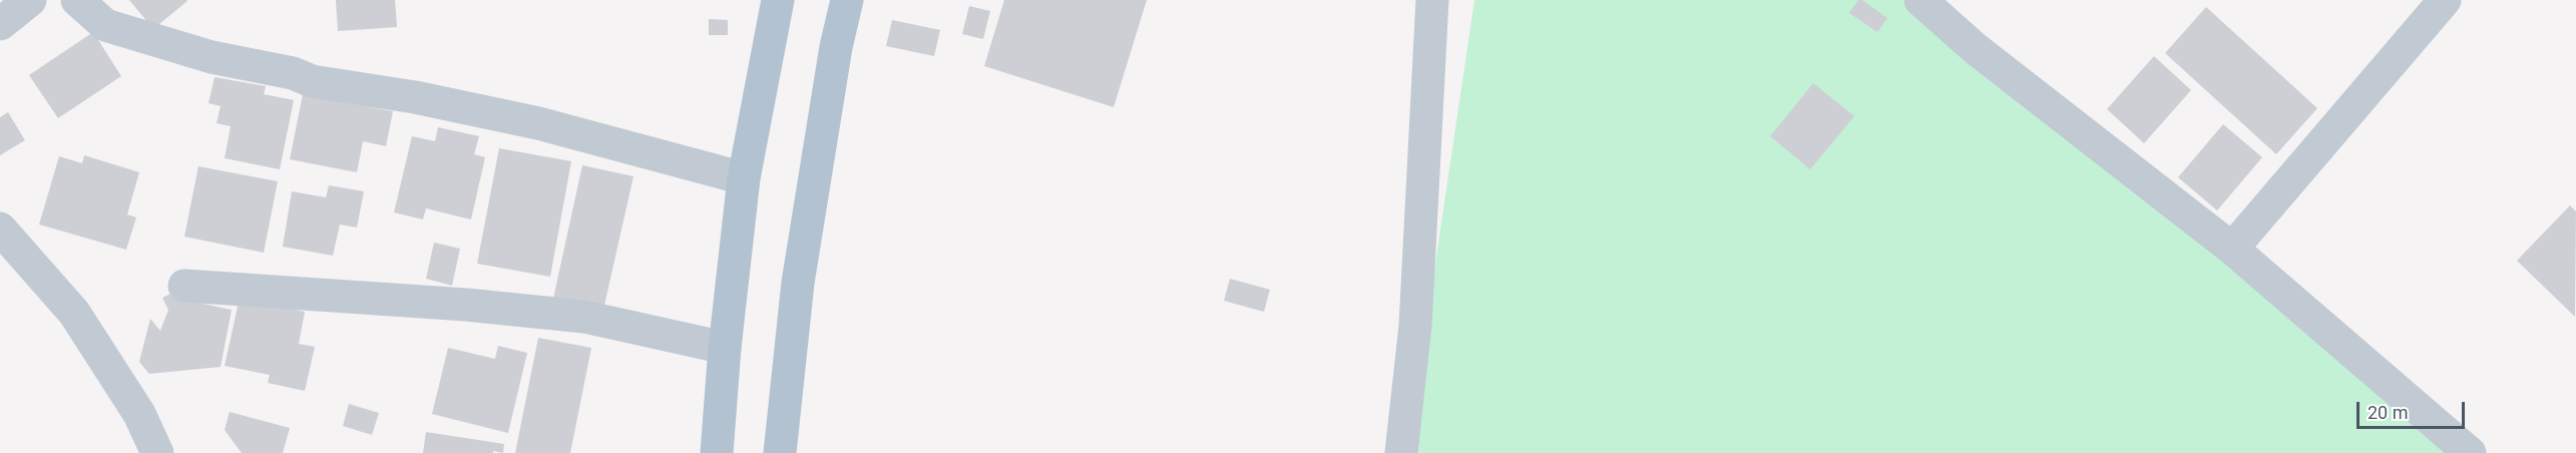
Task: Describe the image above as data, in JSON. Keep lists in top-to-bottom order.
{
  "scale_bar": "20 m"
}
